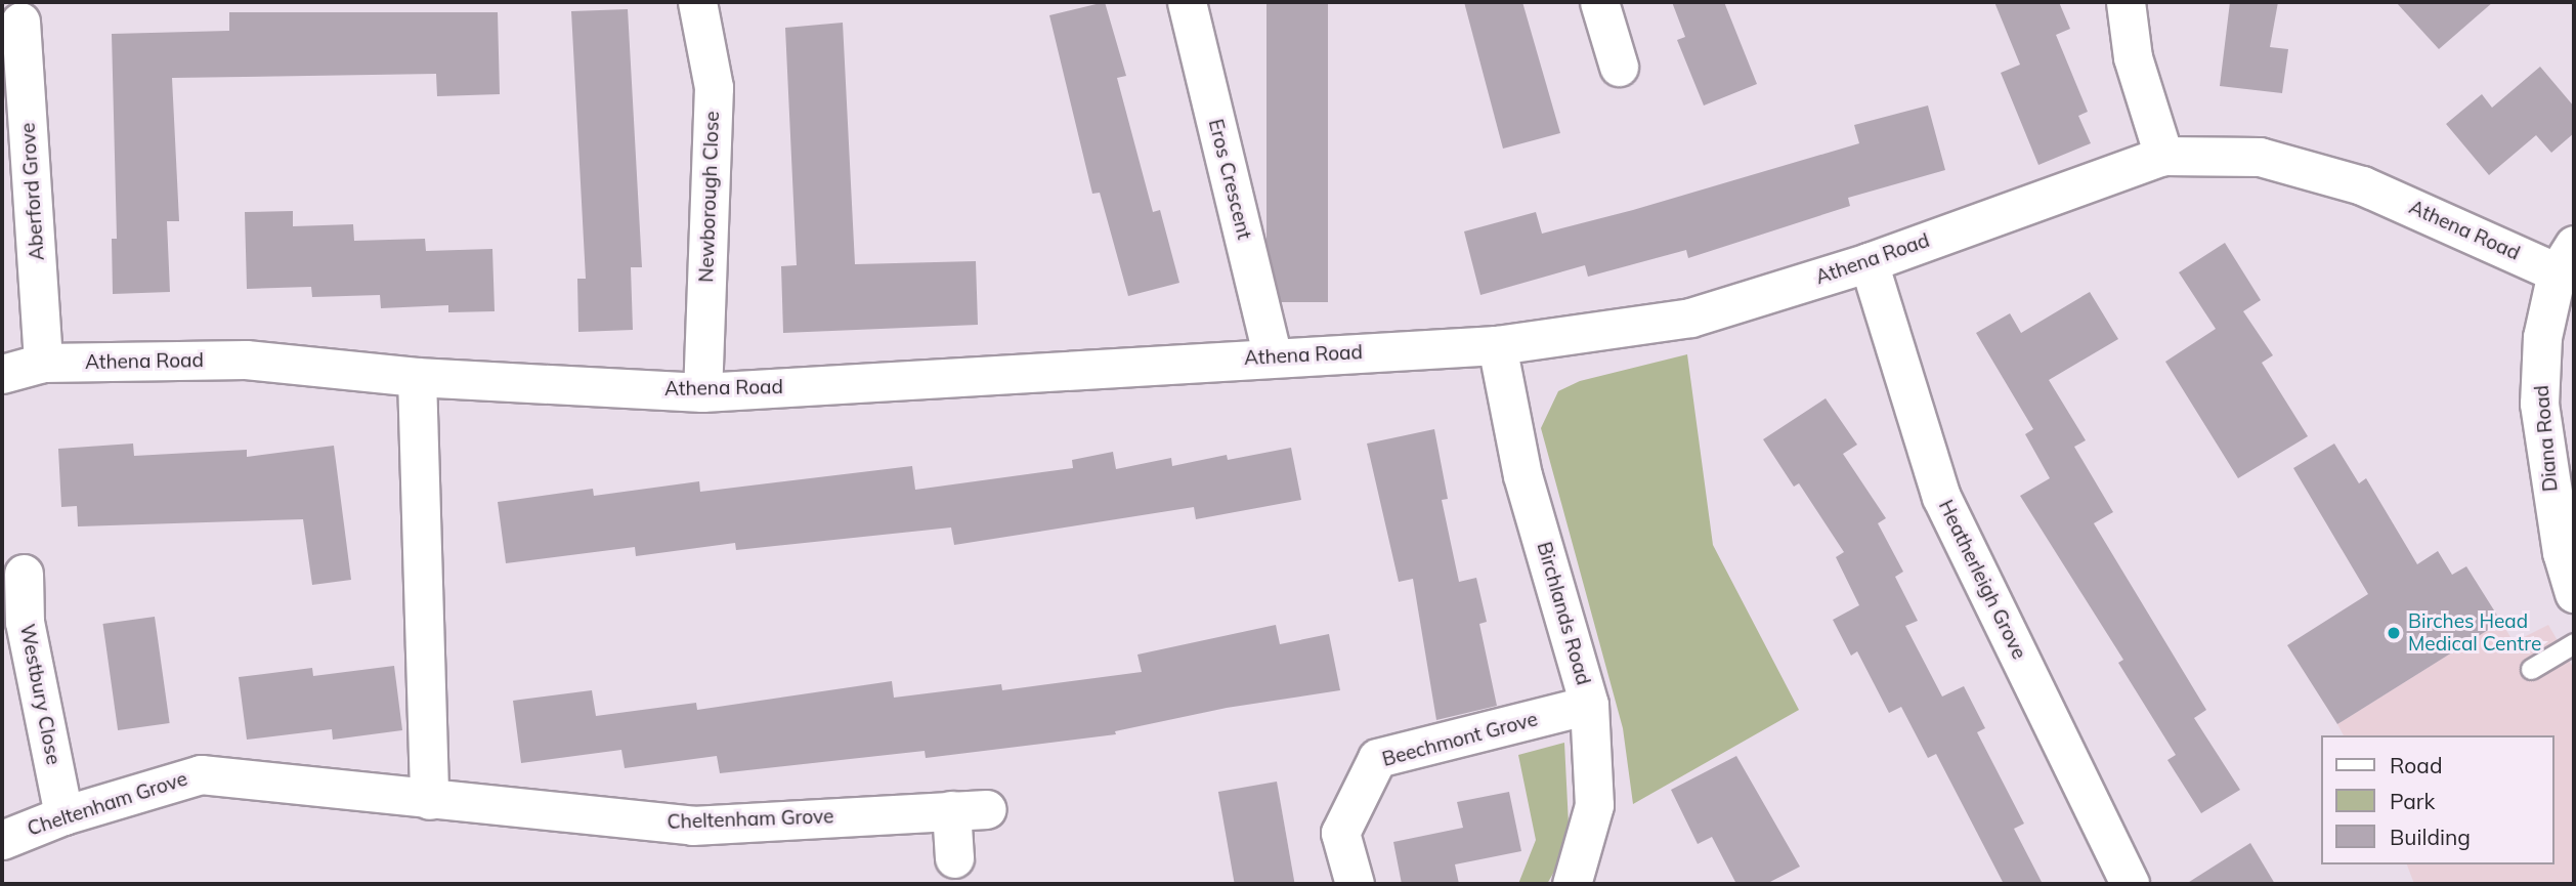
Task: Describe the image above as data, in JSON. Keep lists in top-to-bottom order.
{
  "streets": {
    "street": [
      "Eros Crescent",
      "Aberford Grove",
      "Newborough Close",
      "Athena Road",
      "Diana Road",
      "Heatherleigh Grove",
      "Birchlands Road",
      "Westbury Close",
      "Beechmont Grove",
      "Cheltenham Grove"
    ]
  },
  "crossings": [
    ["Eros Crescent", "Athena Road"],
    ["Aberford Grove", "Athena Road"],
    ["Newborough Close", "Athena Road"],
    ["Athena Road", "Diana Road"],
    ["Athena Road", "Heatherleigh Grove"],
    ["Athena Road", "Birchlands Road"],
    ["Birchlands Road", "Beechmont Grove"],
    ["Westbury Close", "Cheltenham Grove"]
  ],
  "places": ["Birches Head Medical Centre"],
  "legend": ["Road", "Park", "Building"]
}
